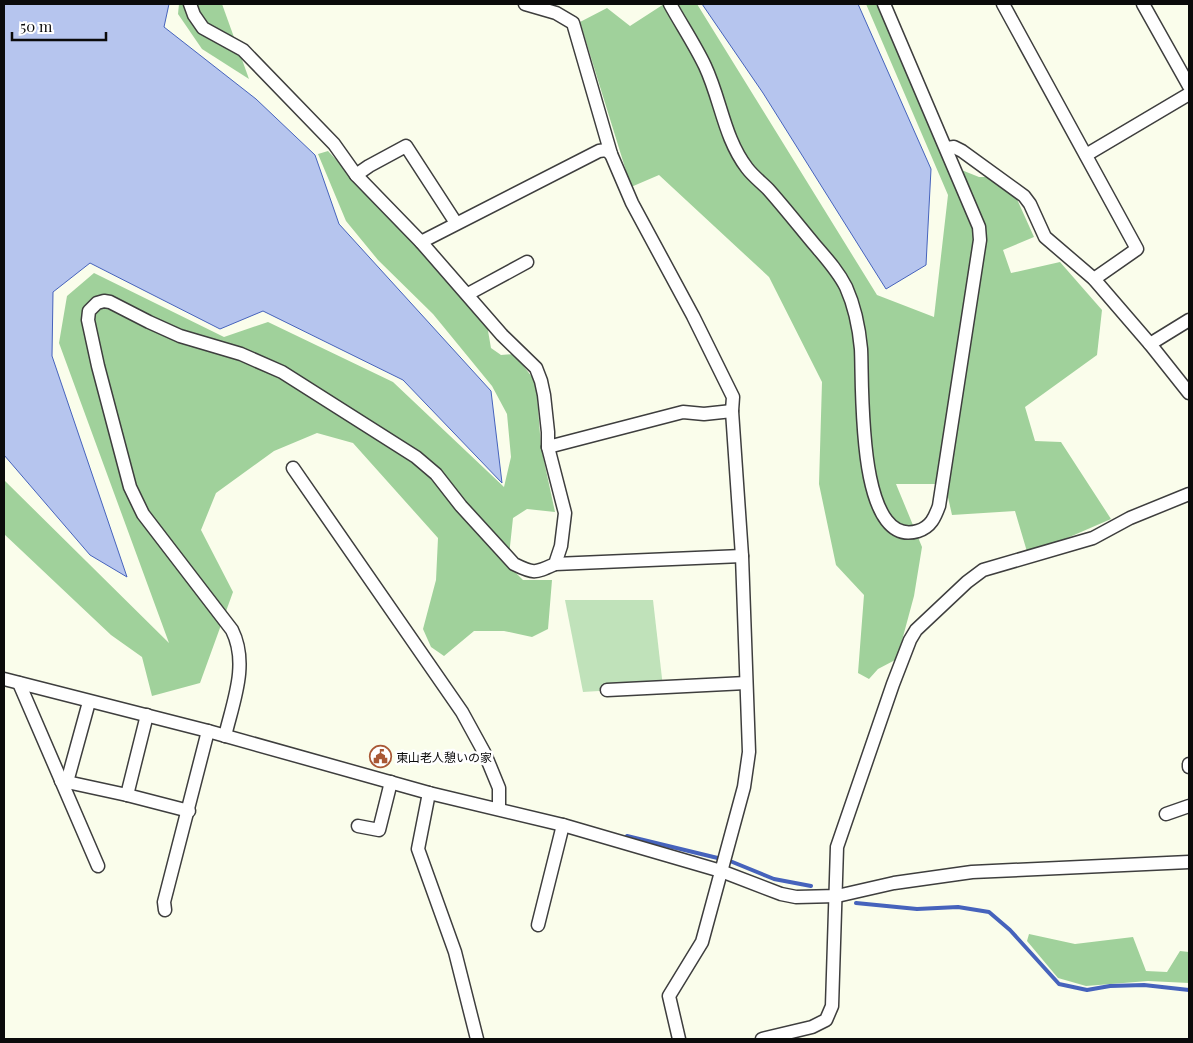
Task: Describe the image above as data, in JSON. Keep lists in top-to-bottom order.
{
  "places": {
    "public building": ["東山老人憩いの家"]
  },
  "scale_bar": "50 m"
}
